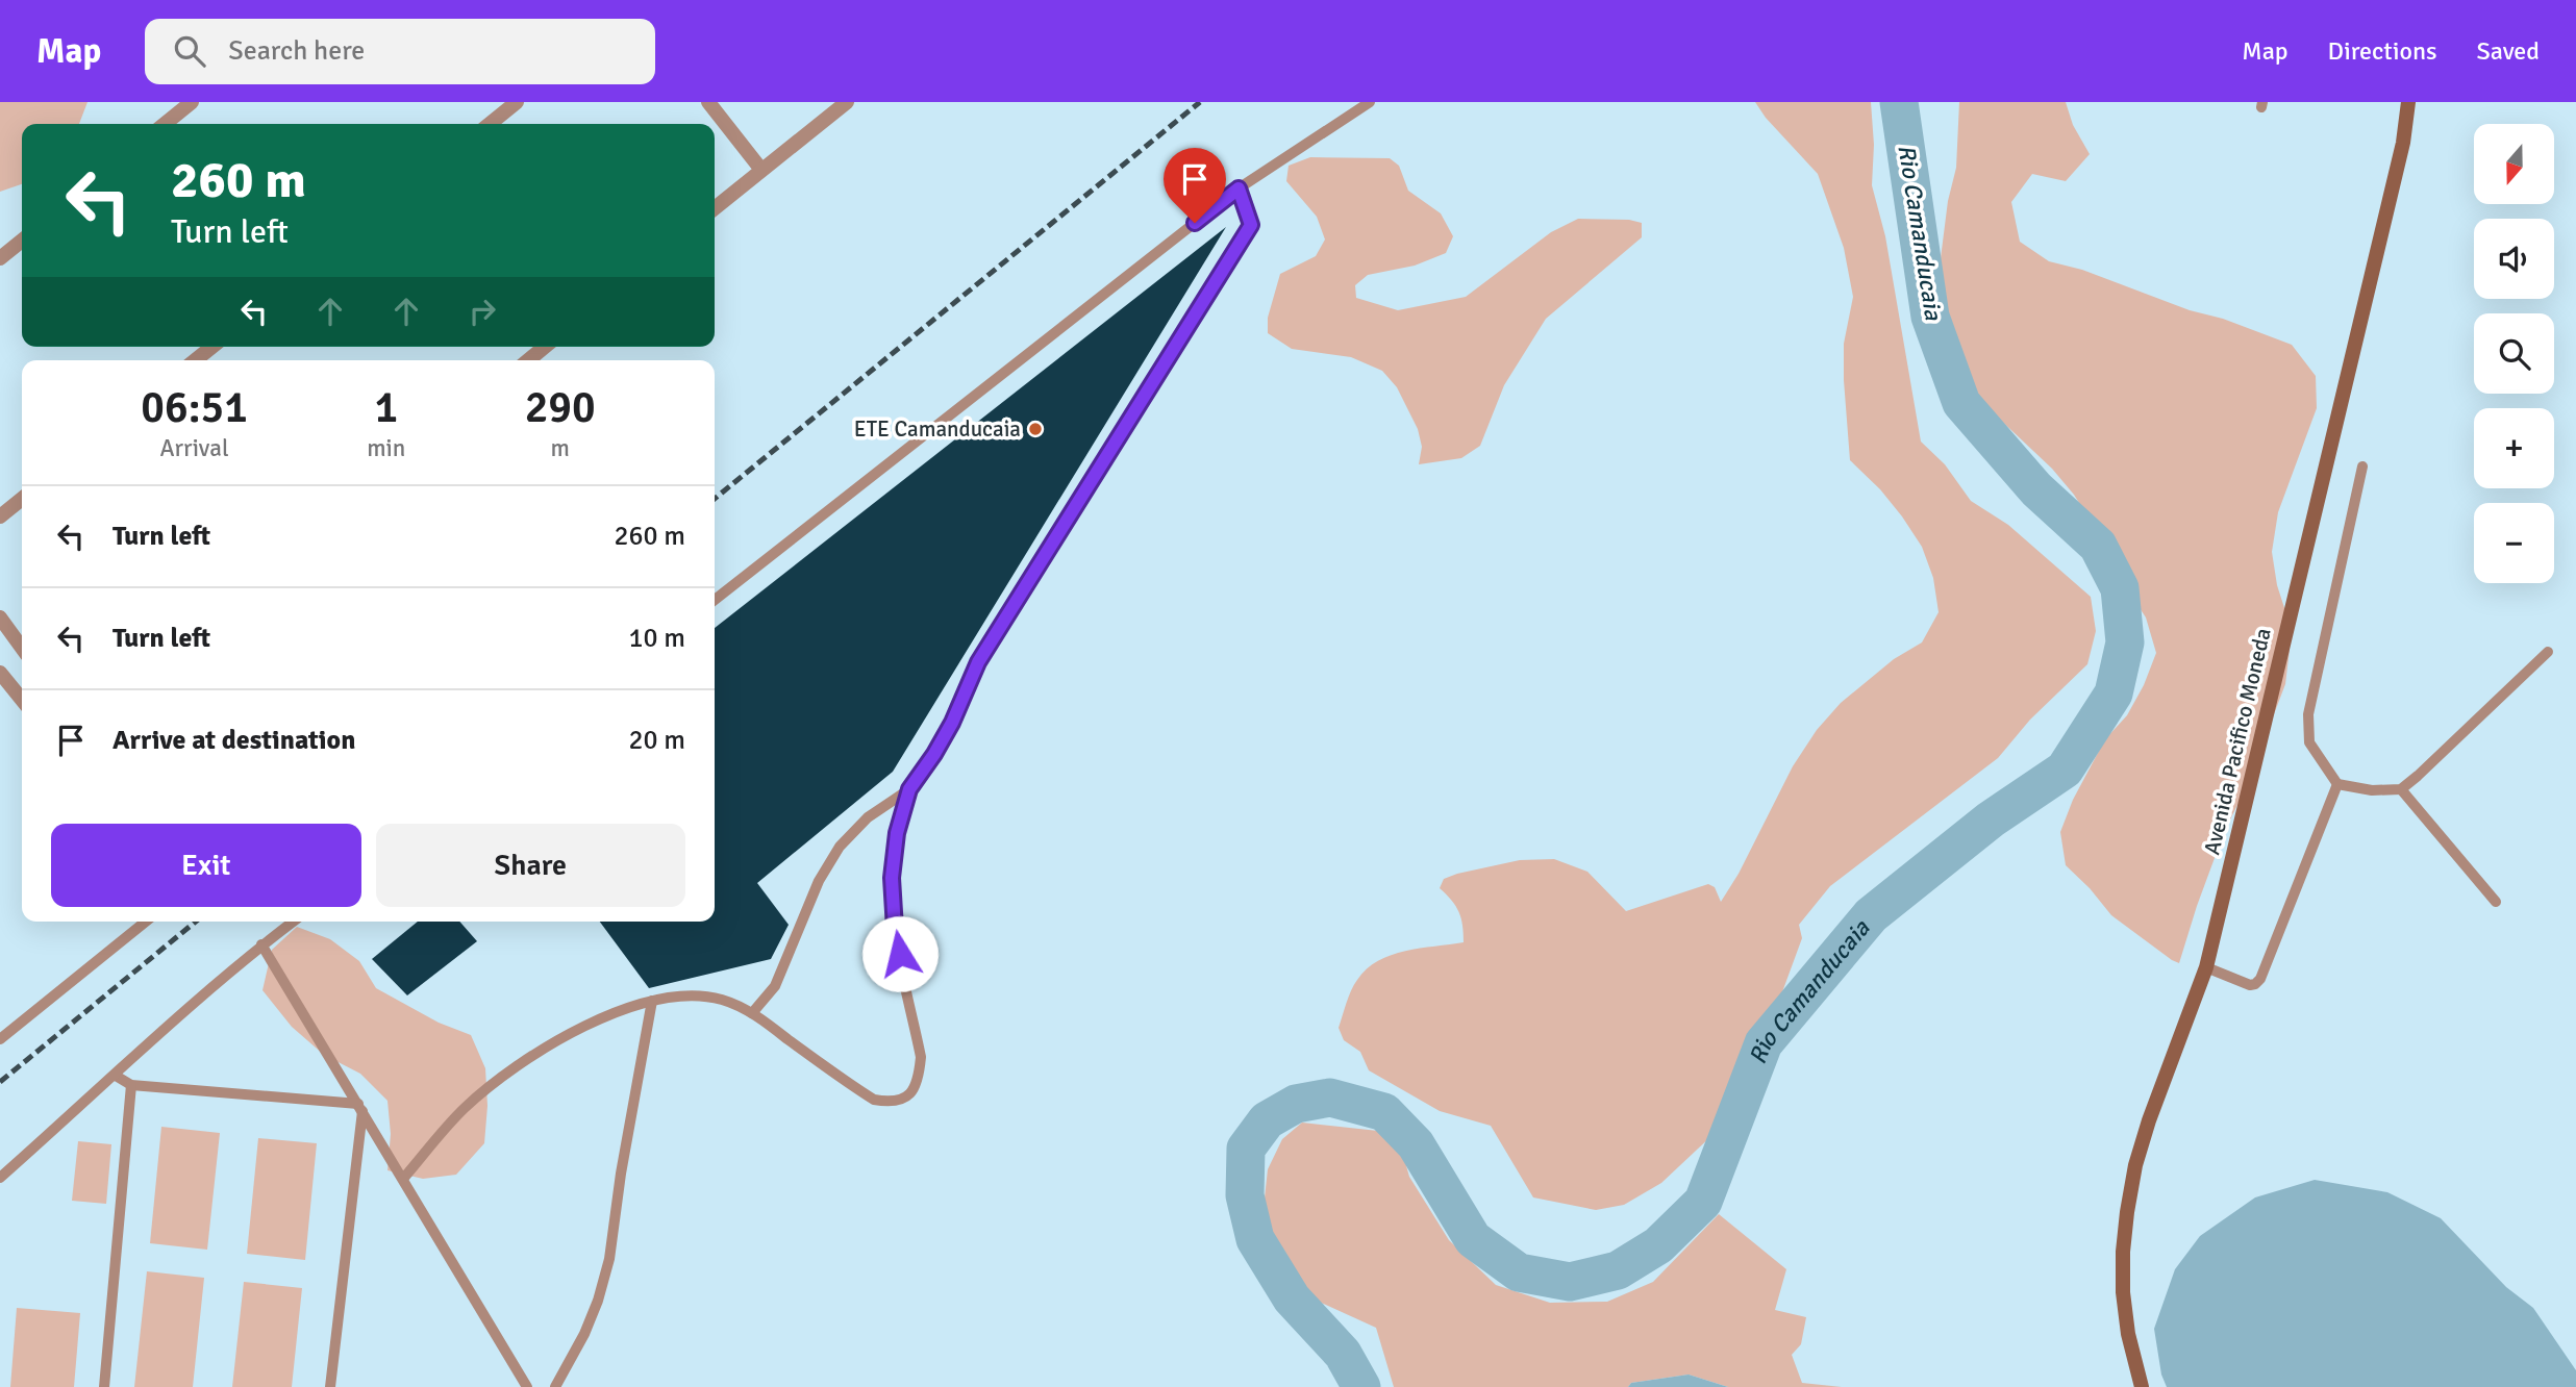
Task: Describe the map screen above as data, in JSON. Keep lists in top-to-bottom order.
{
  "streets": {
    "street": ["Avenida Pacifico Moneda"]
  },
  "water": ["Rio Camanducaia"],
  "places": ["ETE Camanducaia"],
  "north": "bottom",
  "page": {
    "header": "Map",
    "search": "Search here",
    "nav": ["Map", "Directions", "Saved"],
    "map_buttons": ["+", "−"],
    "turn": ["260 m", "Turn left"],
    "eta": [
      "06:51",
      "Arrival",
      "1",
      "min",
      "290",
      "m"
    ],
    "list": [
      {
        "name": "Turn left",
        "value": "260 m"
      },
      {
        "name": "Turn left",
        "value": "10 m"
      },
      {
        "name": "Arrive at destination",
        "value": "20 m"
      }
    ],
    "buttons": ["Exit", "Share"]
  }
}
